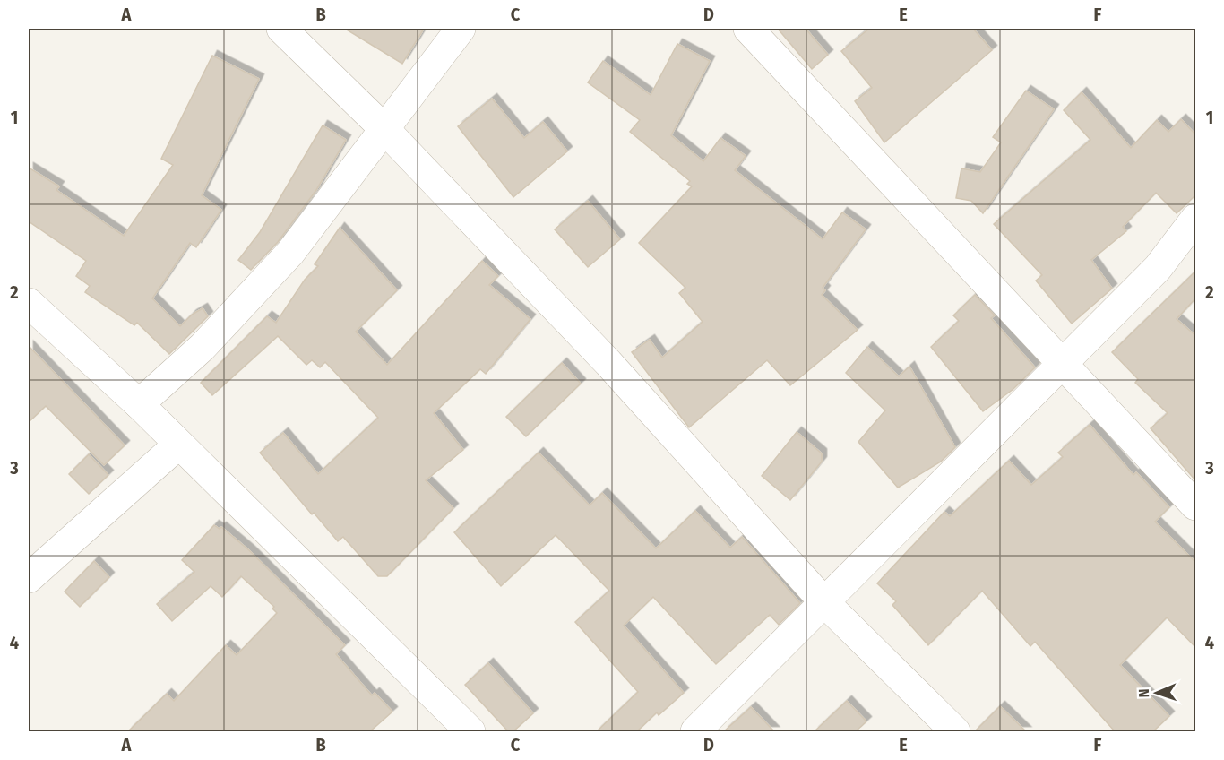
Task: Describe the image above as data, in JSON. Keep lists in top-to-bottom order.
{
  "north": "left",
  "grid": {
    "columns": [
      "A",
      "B",
      "C",
      "D",
      "E",
      "F"
    ],
    "rows": [
      "1",
      "2",
      "3",
      "4"
    ]
  }
}
